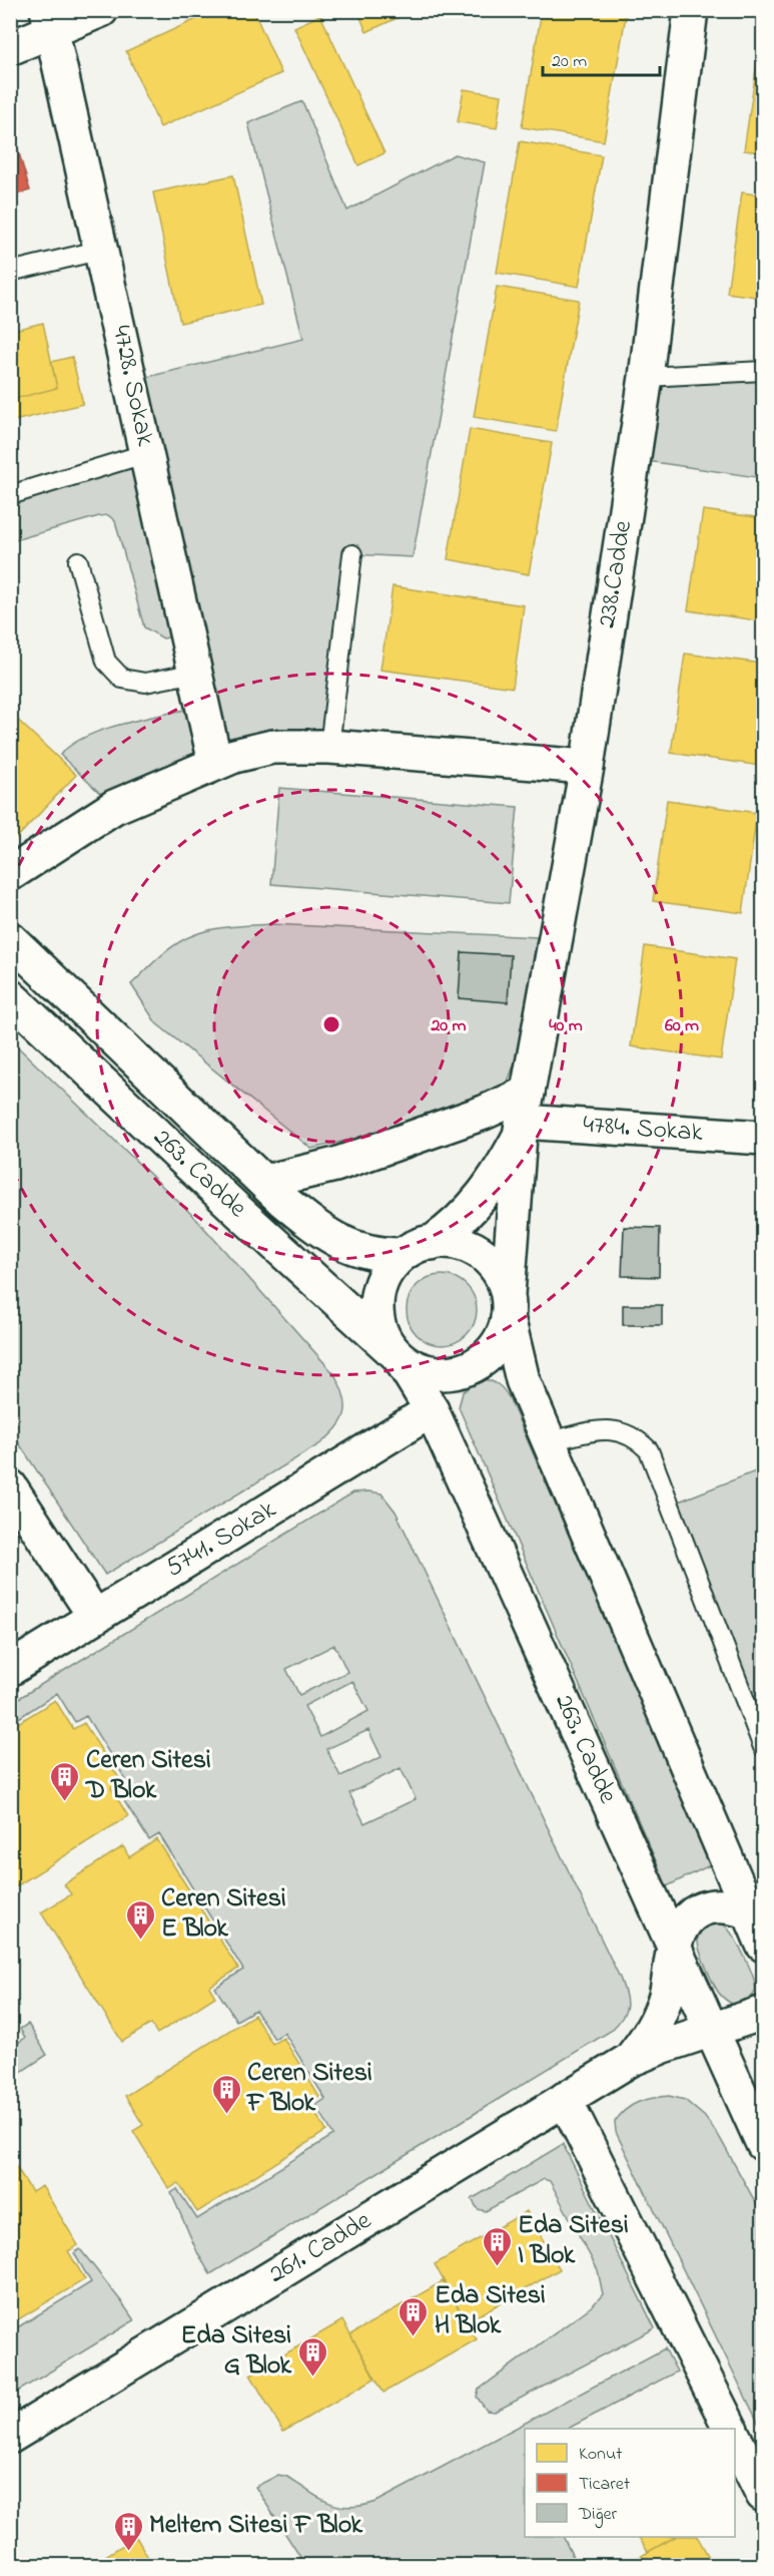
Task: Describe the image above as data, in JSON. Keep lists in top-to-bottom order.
{
  "streets": {
    "street": [
      "4728. Sokak",
      "238.Cadde",
      "4784. Sokak",
      "263. Cadde",
      "5741. Sokak",
      "261. Cadde"
    ]
  },
  "crossings": [
    ["238.Cadde", "4784. Sokak"],
    ["263. Cadde", "5741. Sokak"],
    ["263. Cadde", "261. Cadde"]
  ],
  "places": {
    "building": [
      "Ceren Sitesi D Blok",
      "Ceren Sitesi E Blok",
      "Ceren Sitesi F Blok",
      "Eda Sitesi I Blok",
      "Eda Sitesi H Blok",
      "Eda Sitesi G Blok",
      "Meltem Sitesi F Blok"
    ]
  },
  "legend": ["Konut", "Ticaret", "Diğer"],
  "scale_bar": "20 m",
  "rings": ["20 m", "40 m", "60 m"]
}
